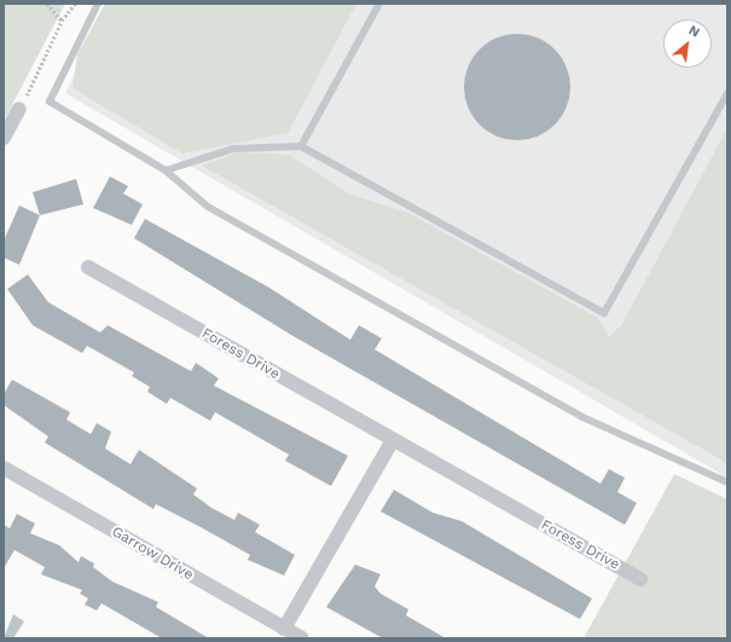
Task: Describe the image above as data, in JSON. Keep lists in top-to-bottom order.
{
  "streets": {
    "street": ["Foress Drive", "Garrow Drive"]
  },
  "north": "top right"
}
